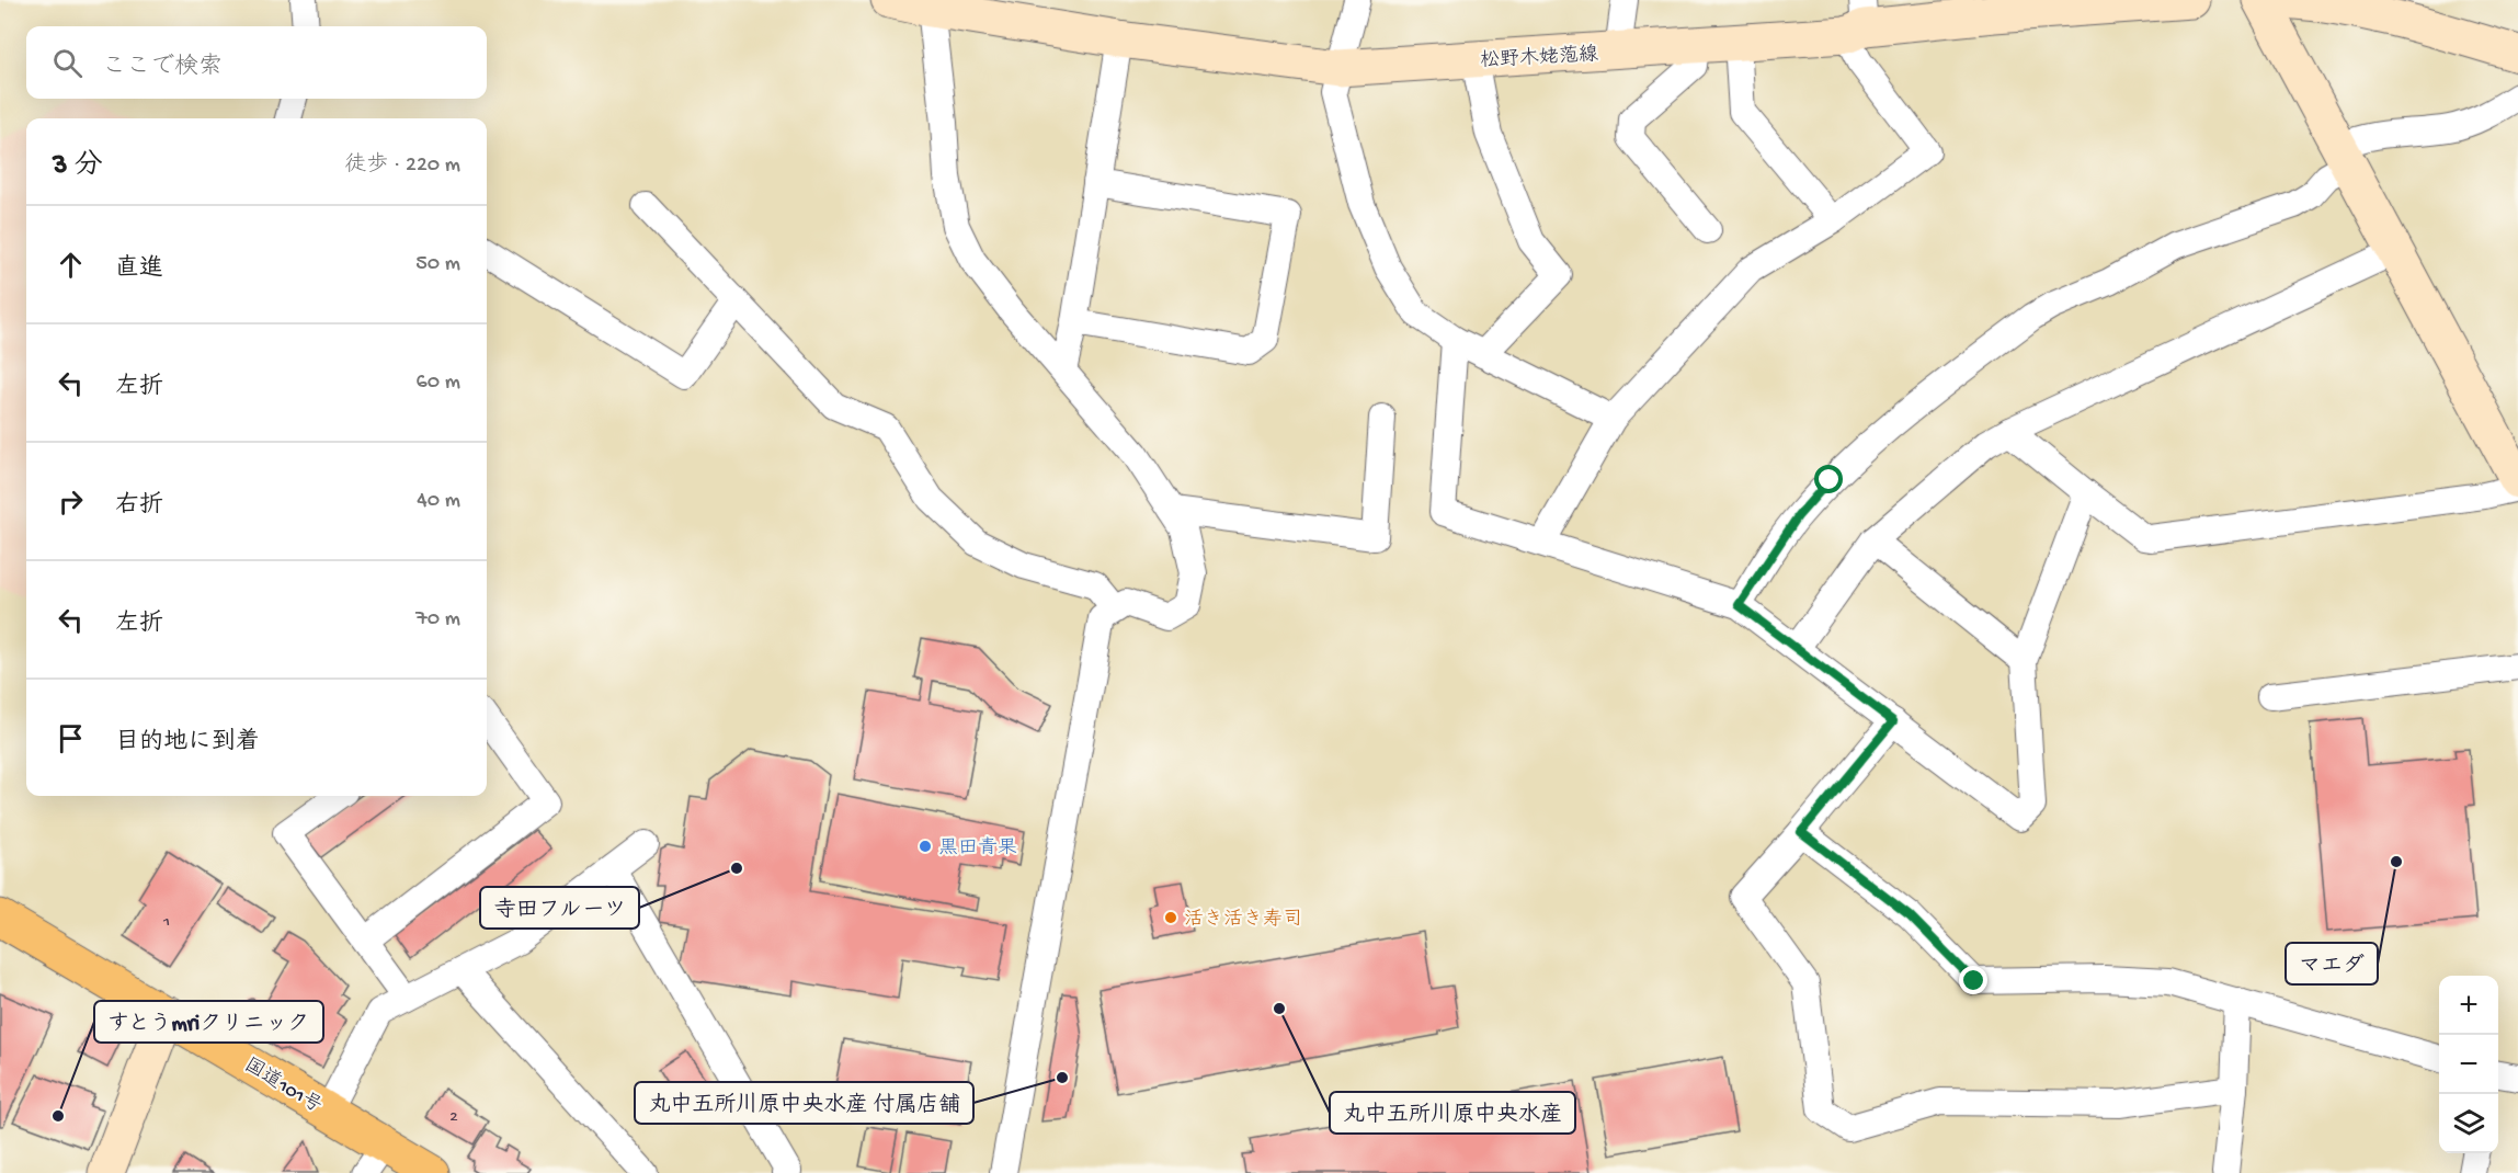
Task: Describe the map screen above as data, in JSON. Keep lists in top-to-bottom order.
{
  "streets": {
    "highway": ["国道101号"],
    "main road": ["松野木姥萢線"]
  },
  "places": [
    "黒田青果",
    "マエダ",
    "寺田フルーツ",
    "活き活き寿司",
    "丸中五所川原中央水産",
    "丸中五所川原中央水産 付属店舗",
    "すとうmriクリニック"
  ],
  "house_numbers": ["1", "2"],
  "page": {
    "search": "ここで検索",
    "heading": ["3 分", "徒歩 · 220 m"],
    "list": [
      ["直進", "50 m"],
      ["左折", "60 m"],
      ["右折", "40 m"],
      ["左折", "70 m"],
      "目的地に到着"
    ],
    "map_buttons": ["+", "−"]
  }
}
